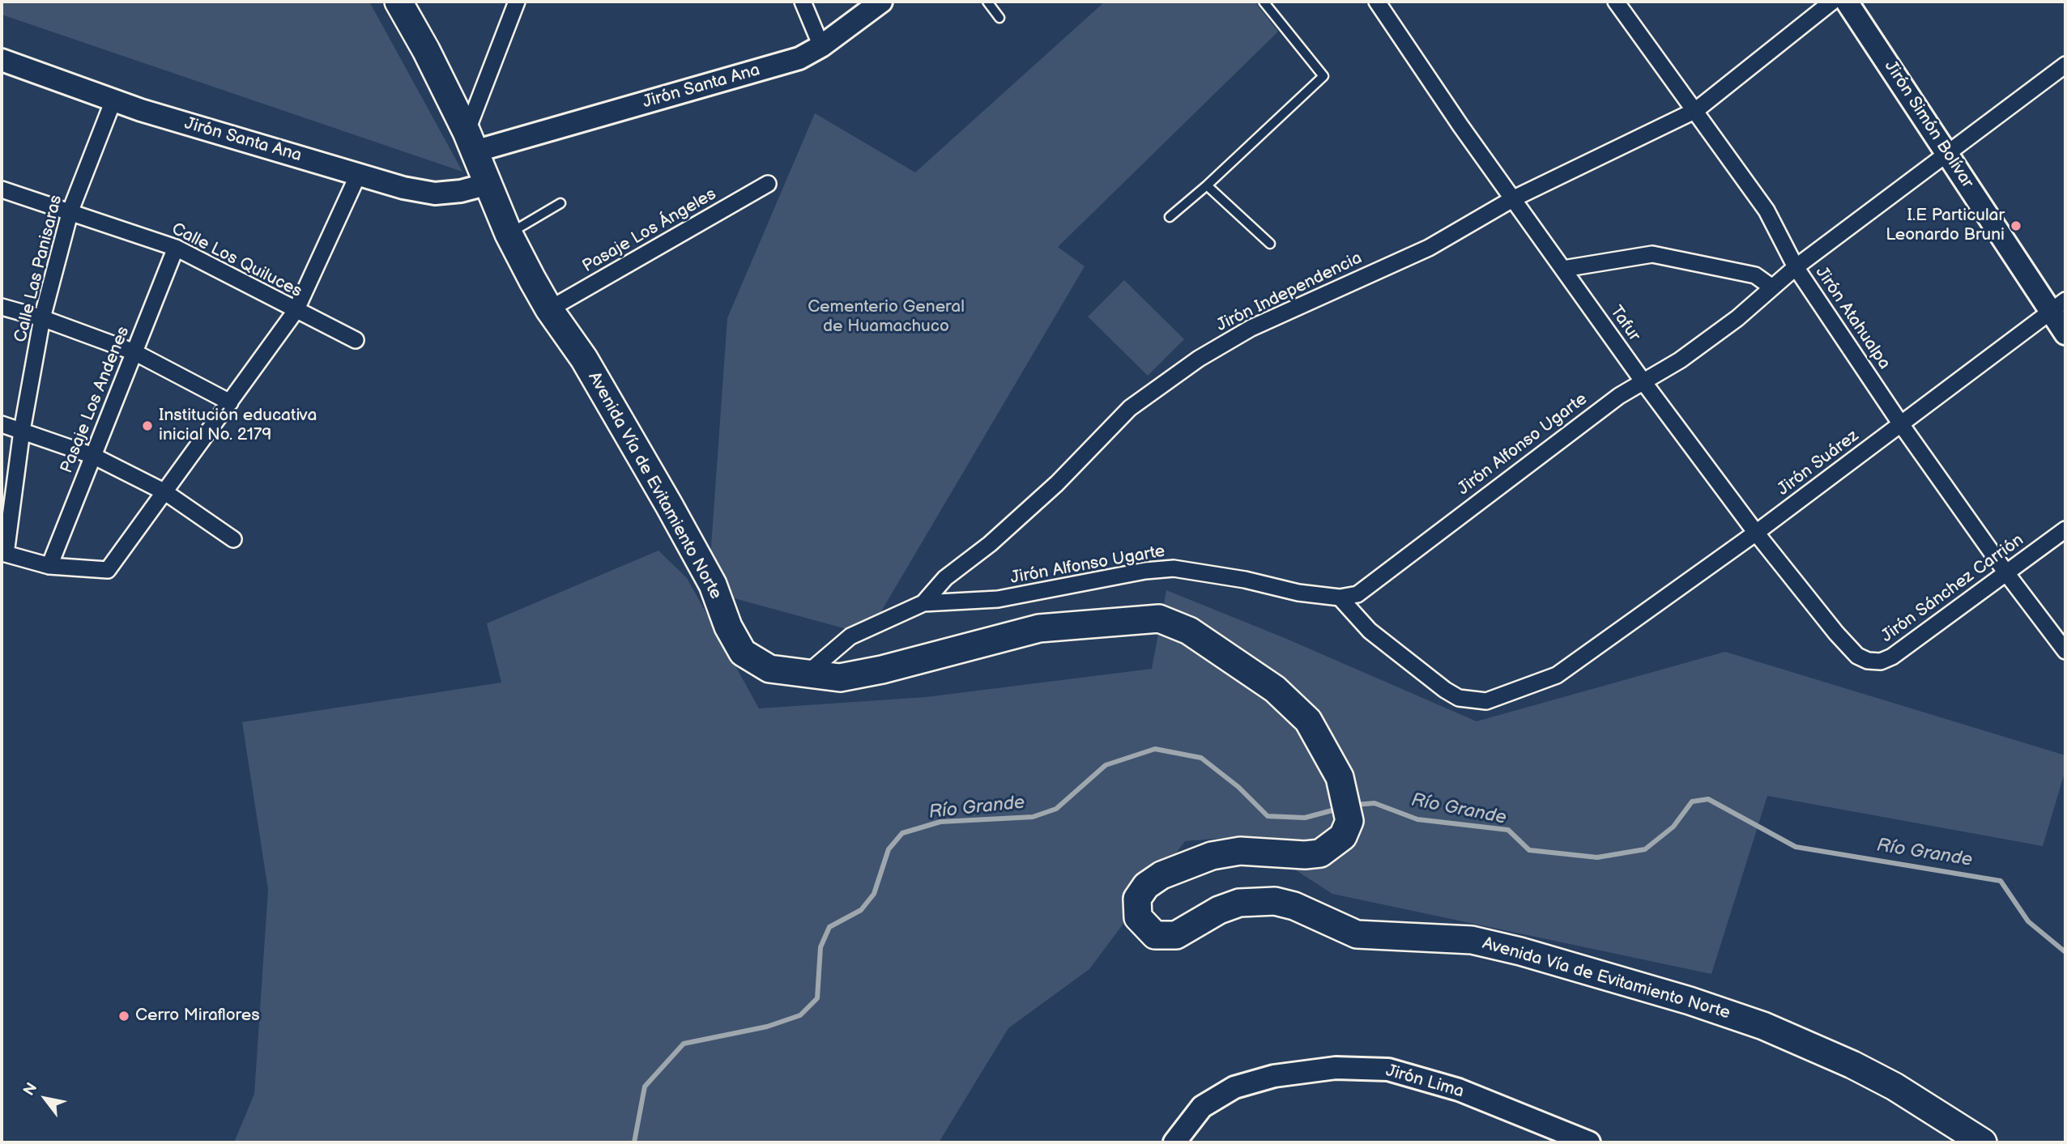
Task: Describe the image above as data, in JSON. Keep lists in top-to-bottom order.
{
  "streets": {
    "highway": ["Avenida Vía de Evitamiento Norte"],
    "street": [
      "Jirón Santa Ana",
      "Jirón Simón Bolívar",
      "Pasaje Los Ángeles",
      "Calle Los Quiluces",
      "Calle Las Panisaras",
      "Jirón Independencia",
      "Jirón Atahualpa",
      "Tafur",
      "Pasaje Los Andenes",
      "Jirón Alfonso Ugarte",
      "Jirón Suárez",
      "Jirón Sánchez Carrión",
      "Jirón Lima"
    ]
  },
  "crossings": [
    ["Jirón Santa Ana", "Calle Las Panisaras"],
    ["Jirón Santa Ana", "Avenida Vía de Evitamiento Norte"],
    ["Jirón Simón Bolívar", "Jirón Alfonso Ugarte"],
    ["Jirón Simón Bolívar", "Jirón Suárez"],
    ["Pasaje Los Ángeles", "Avenida Vía de Evitamiento Norte"],
    ["Calle Los Quiluces", "Calle Las Panisaras"],
    ["Calle Los Quiluces", "Pasaje Los Andenes"],
    ["Calle Las Panisaras", "Pasaje Los Andenes"],
    ["Jirón Independencia", "Jirón Atahualpa"],
    ["Jirón Independencia", "Tafur"],
    ["Jirón Independencia", "Jirón Alfonso Ugarte"],
    ["Jirón Independencia", "Avenida Vía de Evitamiento Norte"],
    ["Jirón Atahualpa", "Jirón Alfonso Ugarte"],
    ["Jirón Atahualpa", "Jirón Suárez"],
    ["Jirón Atahualpa", "Jirón Sánchez Carrión"],
    ["Tafur", "Jirón Alfonso Ugarte"],
    ["Tafur", "Jirón Suárez"],
    ["Tafur", "Jirón Sánchez Carrión"],
    ["Jirón Alfonso Ugarte", "Jirón Suárez"]
  ],
  "water": ["Río Grande"],
  "parks": ["Cementerio General de Huamachuco"],
  "places": ["I.E Particular Leonardo Bruni", "Institución educativa inicial No. 2179", "Cerro Miraflores"],
  "north": "top left"
}
